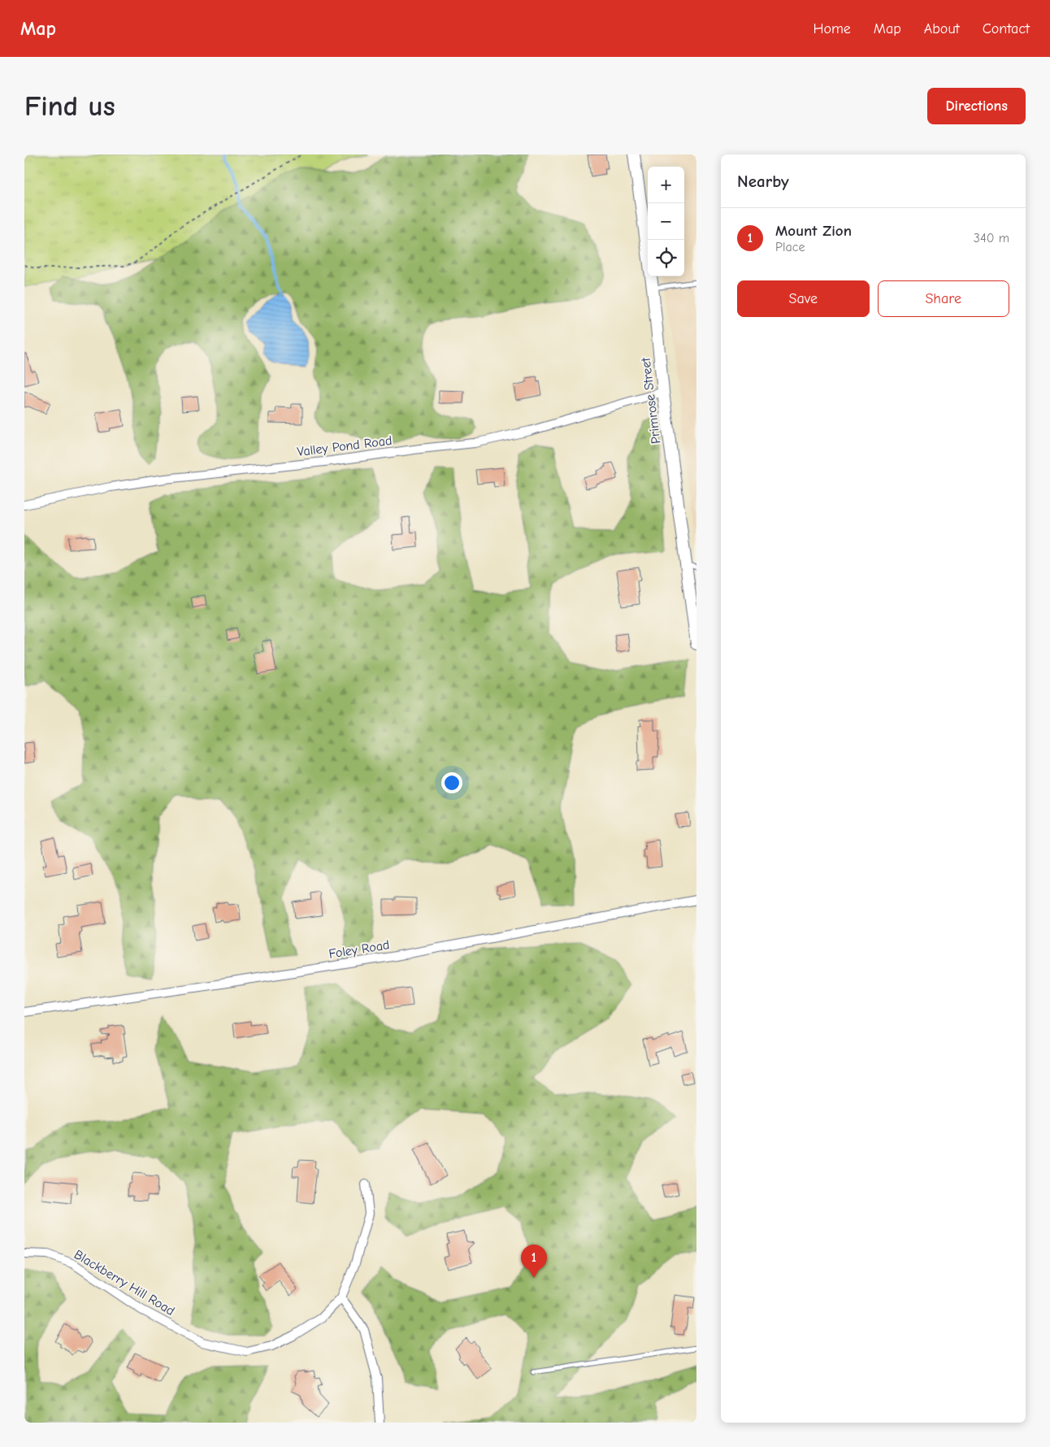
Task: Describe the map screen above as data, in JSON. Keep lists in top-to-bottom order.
{
  "streets": {
    "main road": ["Primrose Street"],
    "street": ["Valley Pond Road", "Foley Road", "Blackberry Hill Road"]
  },
  "crossings": [
    ["Primrose Street", "Valley Pond Road"]
  ],
  "page": {
    "header": "Map",
    "nav": [
      "Home",
      "Map",
      "About",
      "Contact"
    ],
    "buttons": [
      "Directions",
      ["Save", "Share"]
    ],
    "title": "Find us",
    "heading": "Nearby",
    "map_buttons": ["+", "−"],
    "list": [
      {
        "mark": "1",
        "name": "Mount Zion",
        "note": "Place",
        "value": "340 m"
      }
    ],
    "pins": "1"
  }
}
